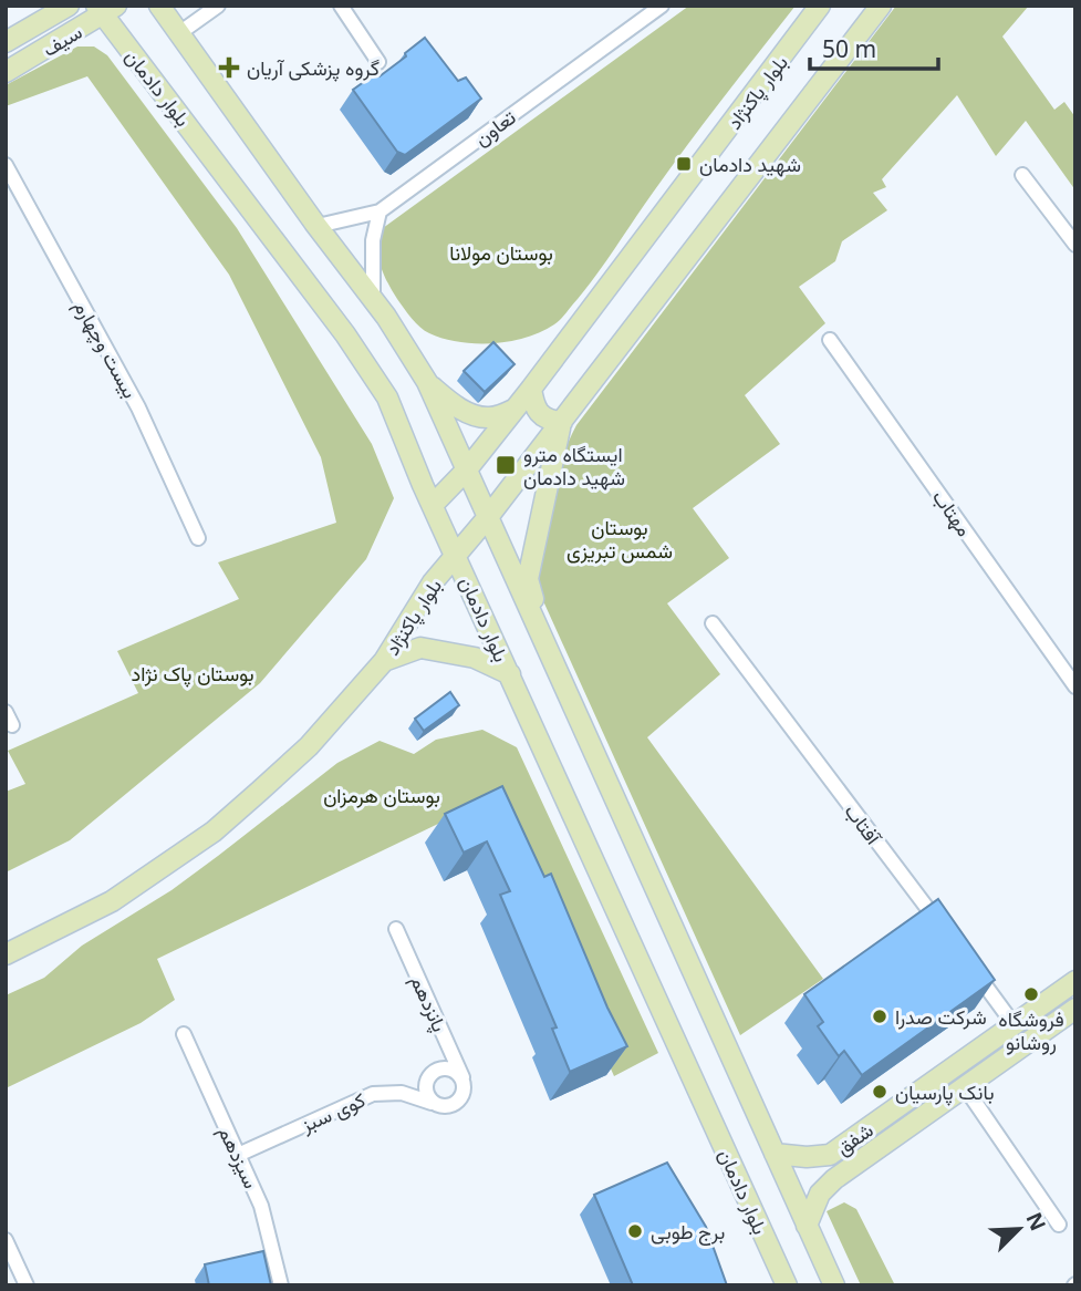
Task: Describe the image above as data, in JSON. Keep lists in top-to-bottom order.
{
  "streets": {
    "main road": [
      "سیف",
      "بلوار دادمان",
      "بلوار پاکنژاد",
      "شفق"
    ],
    "street": [
      "تعاون",
      "بیست وچهارم",
      "مهتاب",
      "آفتاب",
      "پانزدهم",
      "کوی سبز",
      "سیزدهم"
    ]
  },
  "crossings": [
    ["سیف", "بلوار دادمان"],
    ["بلوار دادمان", "بلوار پاکنژاد"],
    ["پانزدهم", "کوی سبز"],
    ["کوی سبز", "سیزدهم"]
  ],
  "parks": [
    "بوستان مولانا",
    "بوستان شمس تبریزی",
    "بوستان پاک نژاد",
    "بوستان هرمزان"
  ],
  "places": {
    "health": ["گروه پزشکی آریان"],
    "transit": ["شهید دادمان", "ایستگاه مترو شهید دادمان"],
    "other": [
      "فروشگاه روشانو",
      "شرکت صدرا",
      "بانک پارسیان",
      "برج طوبی"
    ]
  },
  "scale_bar": "50 m",
  "north": "top right"
}
